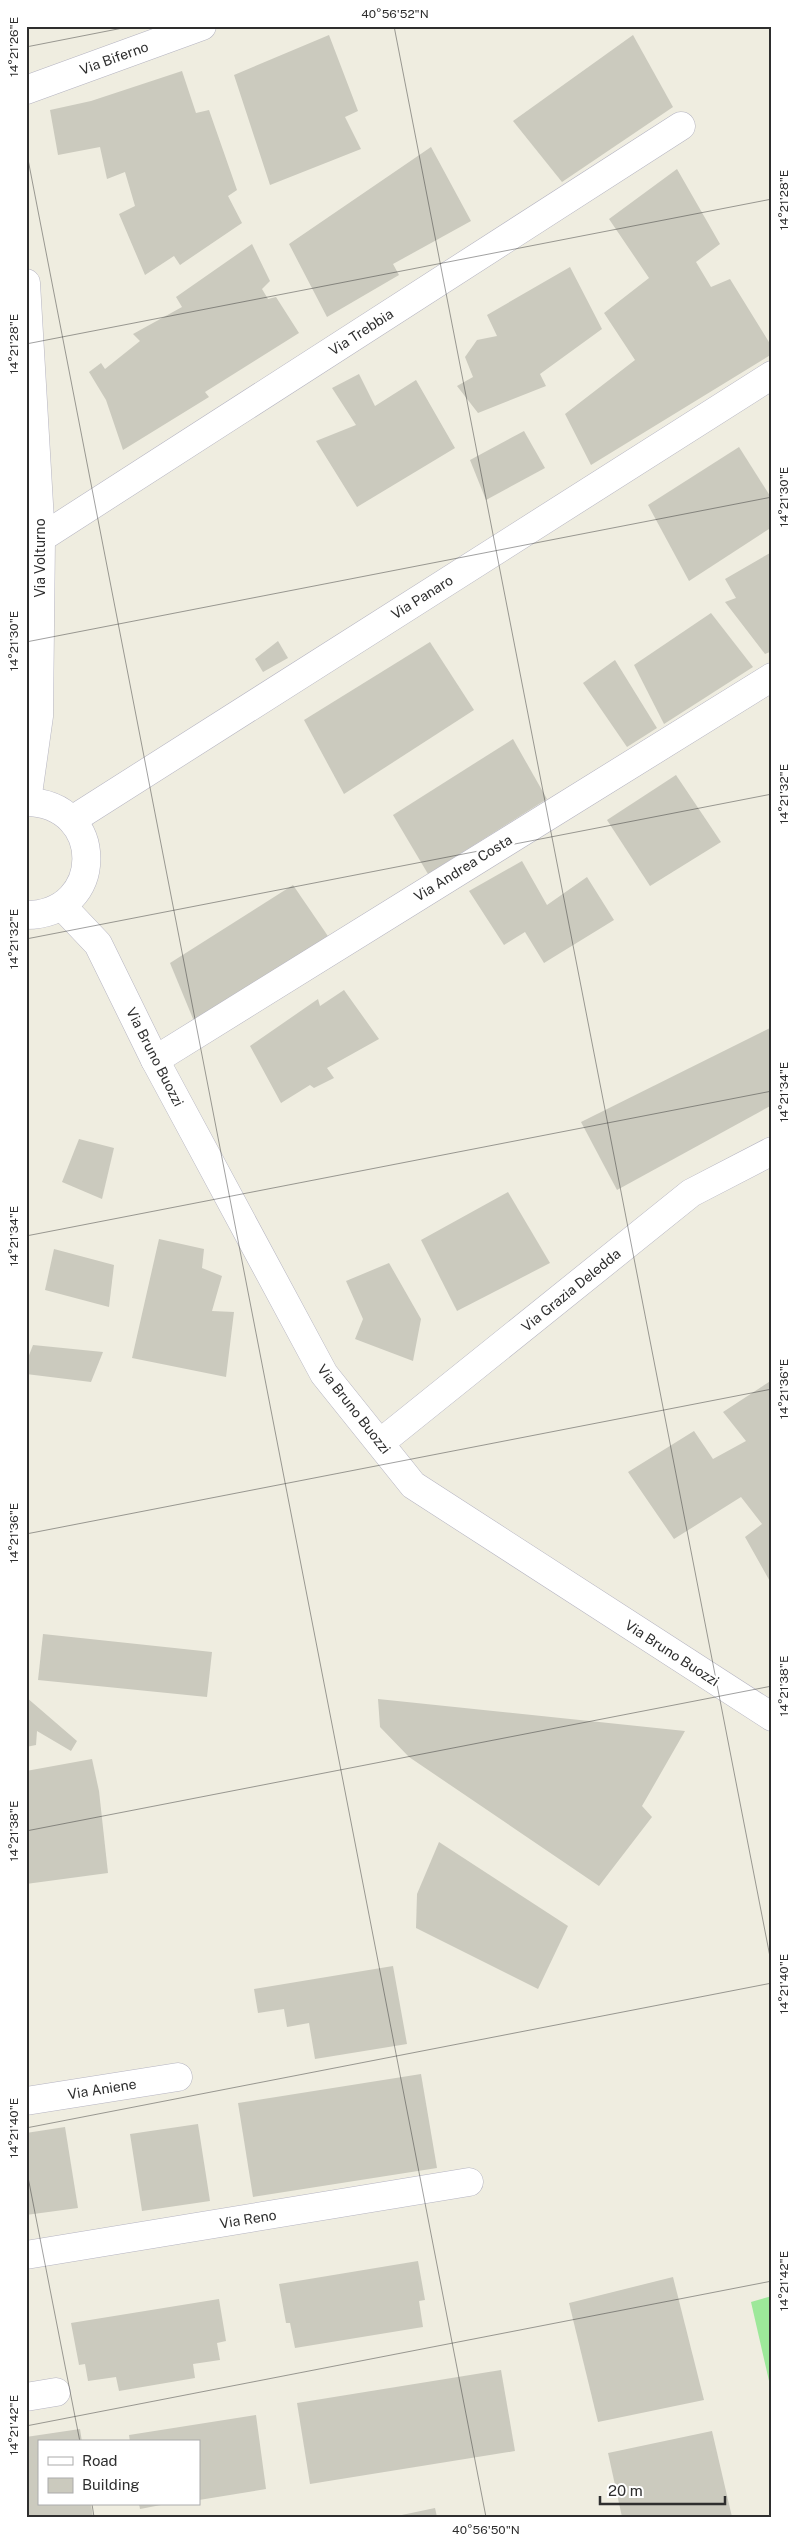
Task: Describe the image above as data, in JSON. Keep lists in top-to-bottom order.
{
  "streets": {
    "street": [
      "Via Biferno",
      "Via Trebbia",
      "Via Volturno",
      "Via Panaro",
      "Via Andrea Costa",
      "Via Bruno Buozzi",
      "Via Grazia Deledda",
      "Via Aniene",
      "Via Reno"
    ]
  },
  "crossings": [
    ["Via Trebbia", "Via Volturno"],
    ["Via Andrea Costa", "Via Bruno Buozzi"],
    ["Via Bruno Buozzi", "Via Grazia Deledda"]
  ],
  "legend": ["Road", "Building"],
  "scale_bar": "20 m",
  "coordinates": [
    "40°56'52\"N",
    "14°21'26\"E",
    "14°21'28\"E",
    "14°21'30\"E",
    "14°21'32\"E",
    "14°21'34\"E",
    "14°21'36\"E",
    "14°21'38\"E",
    "14°21'40\"E",
    "14°21'42\"E",
    "40°56'50\"N"
  ]
}
